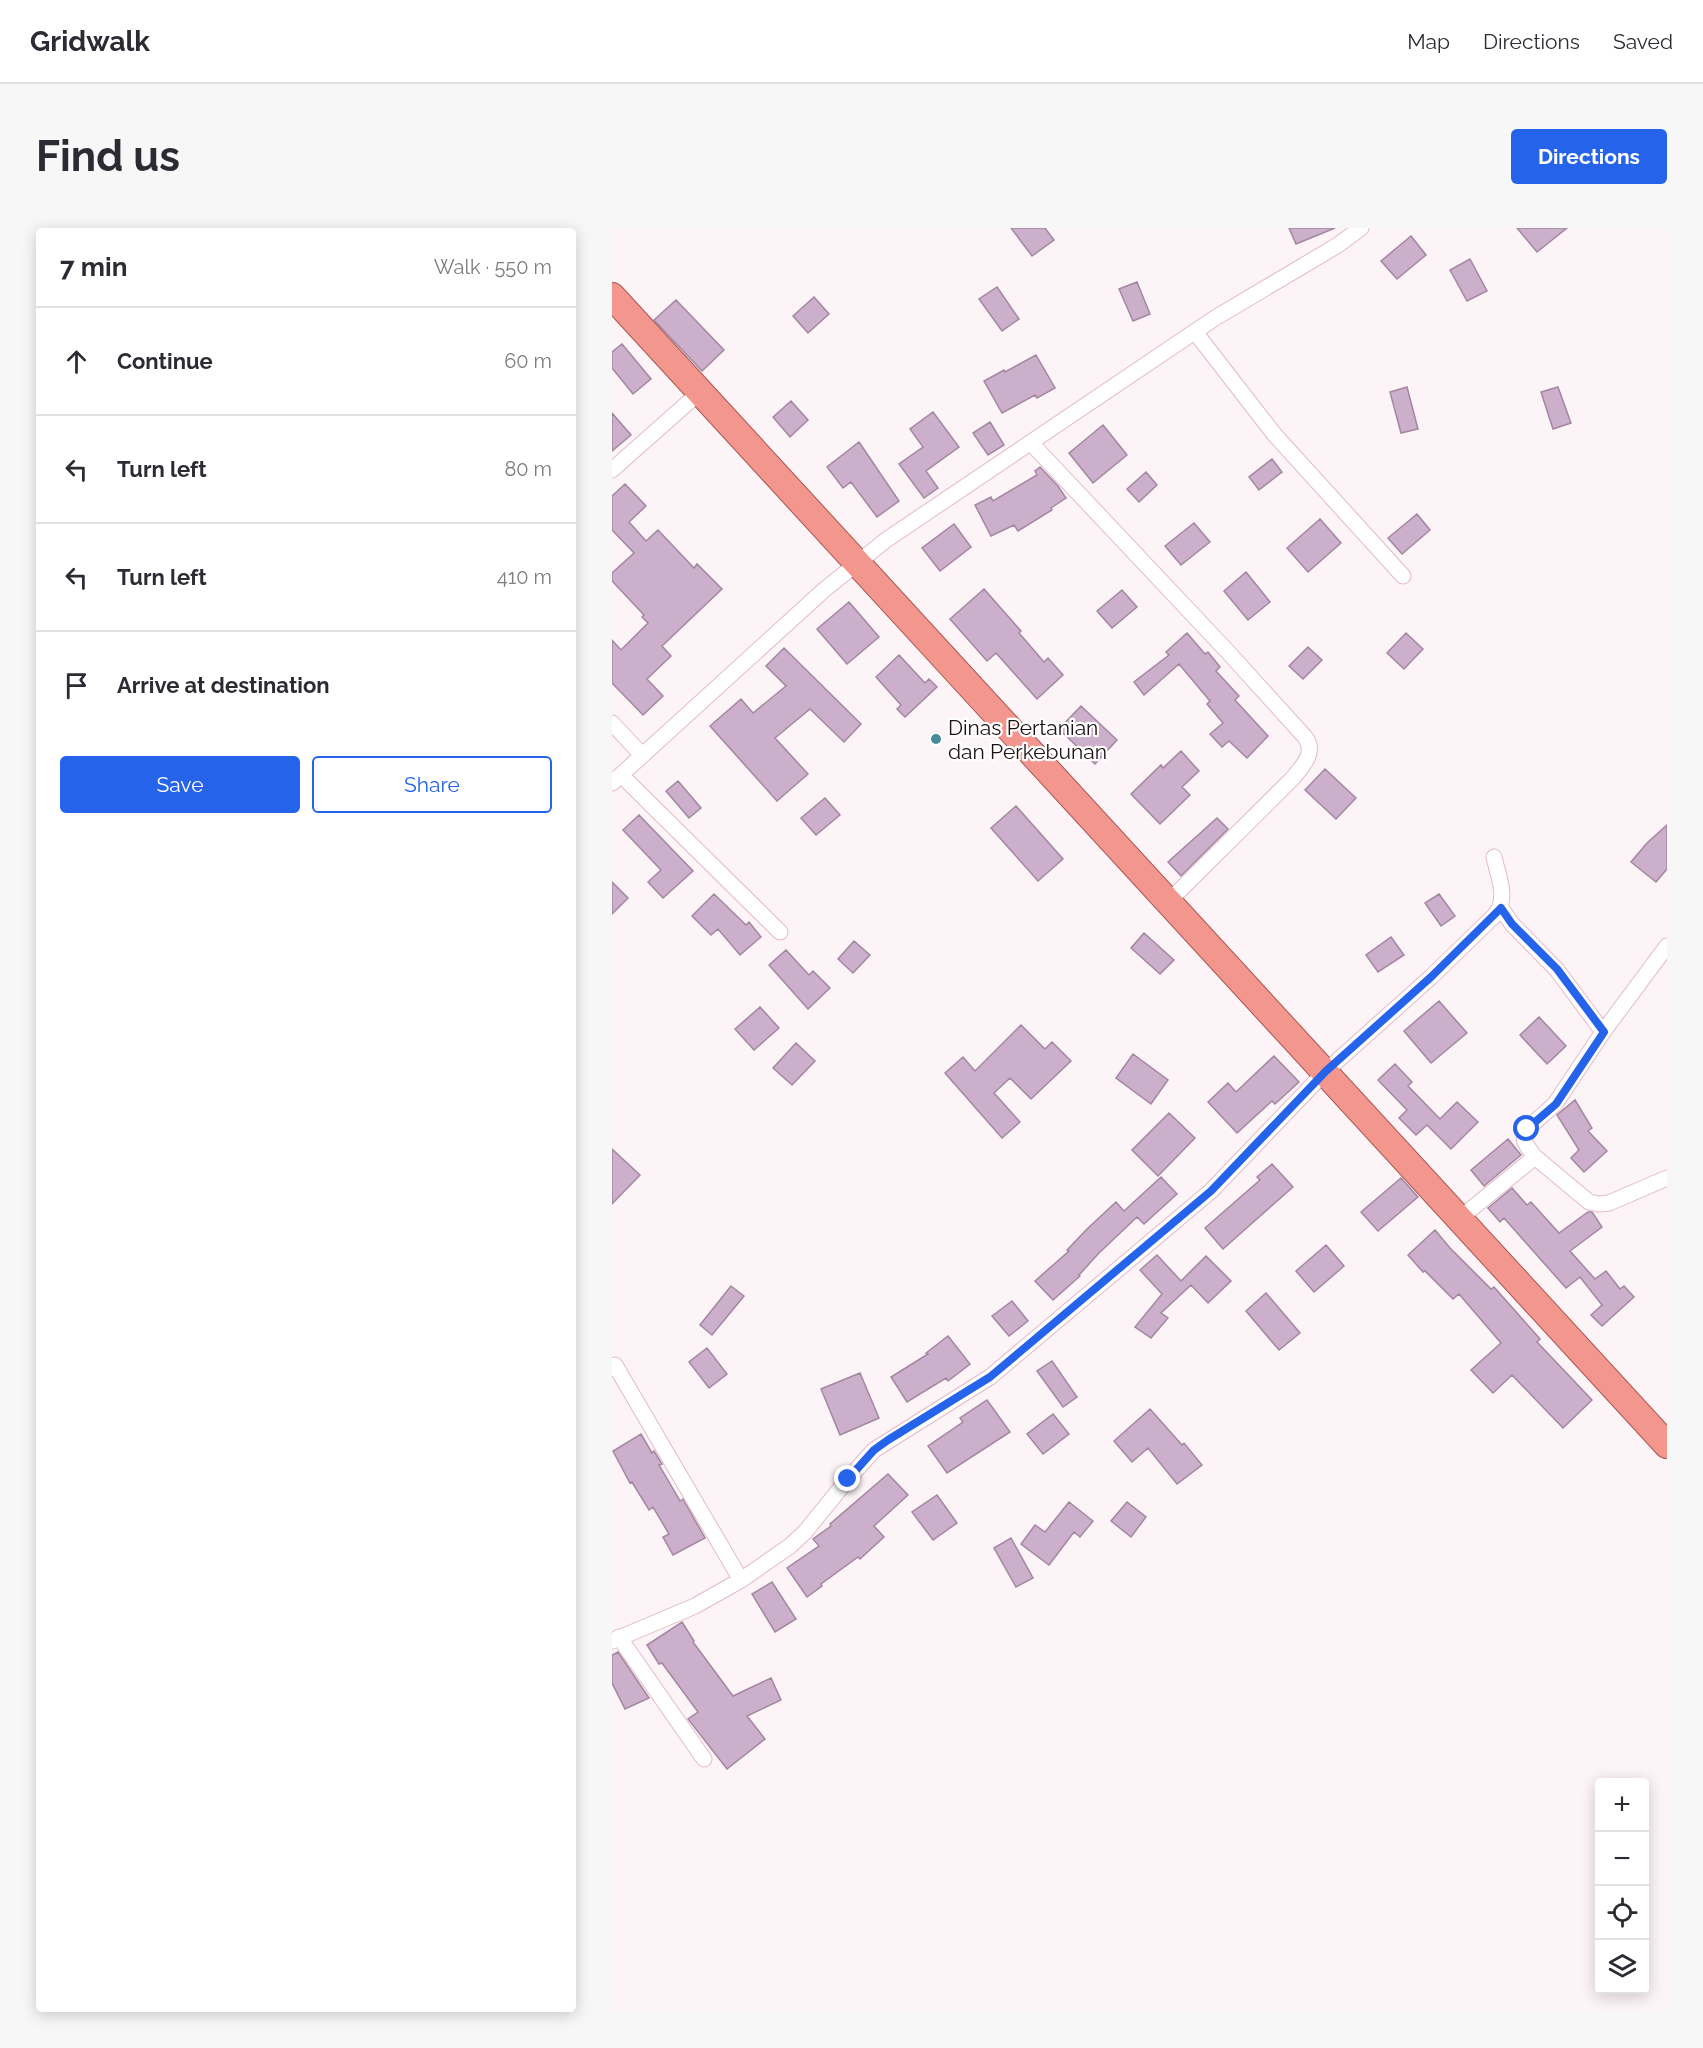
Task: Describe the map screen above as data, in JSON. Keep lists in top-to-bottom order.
{
  "places": ["Dinas Pertanian dan Perkebunan"],
  "page": {
    "header": "Gridwalk",
    "nav": ["Map", "Directions", "Saved"],
    "buttons": [
      "Directions",
      ["Save", "Share"]
    ],
    "title": "Find us",
    "heading": ["7 min", "Walk · 550 m"],
    "list": [
      ["Continue", "60 m"],
      ["Turn left", "80 m"],
      ["Turn left", "410 m"],
      "Arrive at destination"
    ],
    "map_buttons": ["+", "−"]
  }
}
